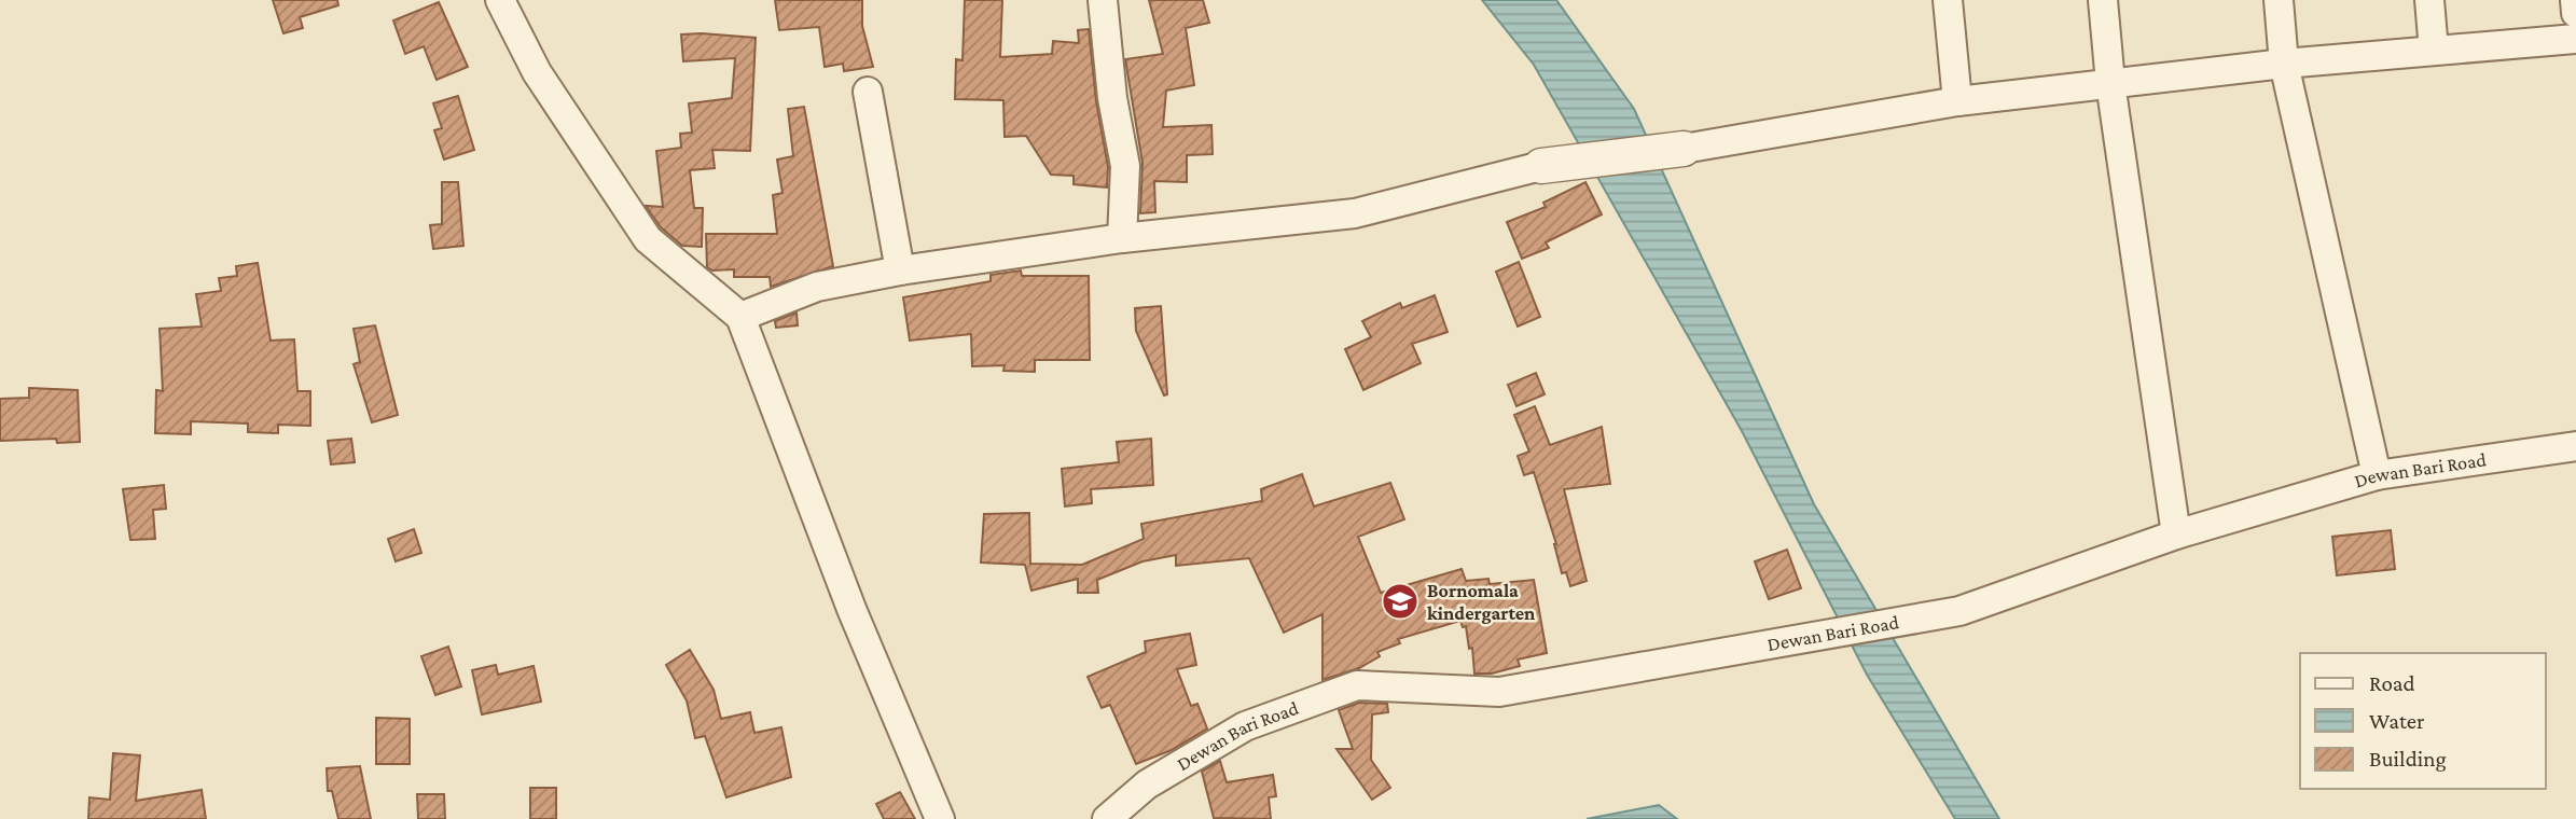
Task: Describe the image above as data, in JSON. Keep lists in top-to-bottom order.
{
  "streets": {
    "street": ["Dewan Bari Road"]
  },
  "places": {
    "school or university": ["Bornomala kindergarten"]
  },
  "legend": ["Road", "Water", "Building"]
}
